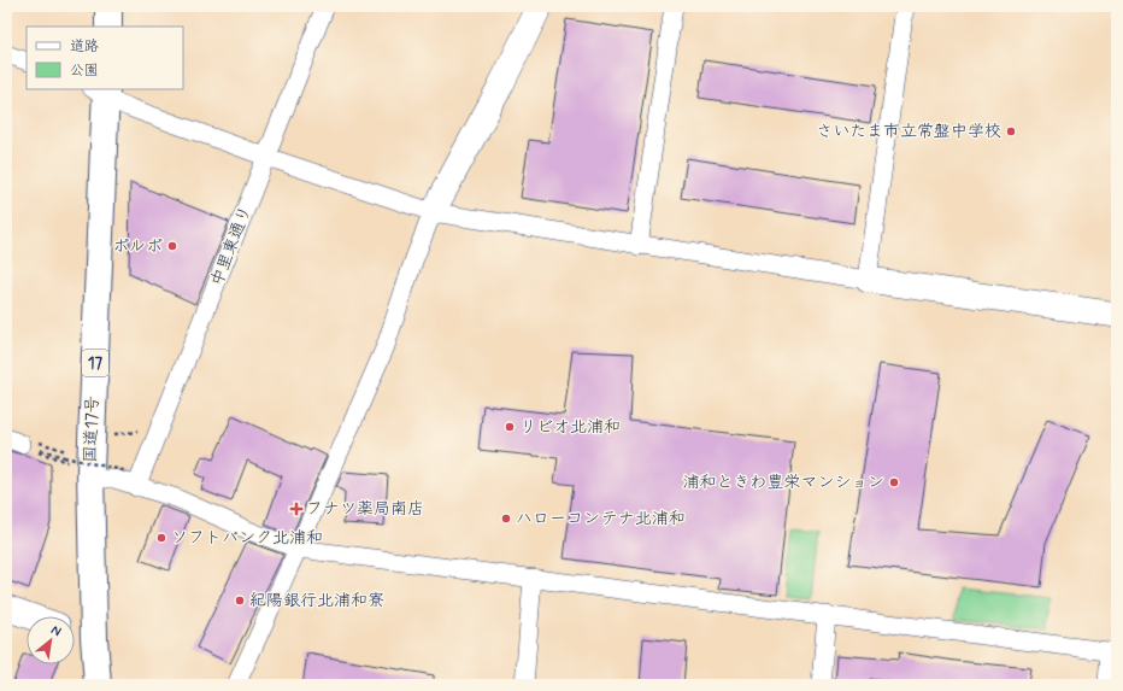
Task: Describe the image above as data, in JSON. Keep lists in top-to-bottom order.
{
  "streets": {
    "highway": ["17", "国道17号"],
    "street": ["中里東通り"]
  },
  "places": {
    "other": [
      "さいたま市立常盤中学校",
      "ボルボ",
      "リビオ北浦和",
      "浦和ときわ豊栄マンション",
      "ハローコンテナ北浦和",
      "ソフトバンク北浦和",
      "紀陽銀行北浦和寮"
    ],
    "health": ["フナツ薬局南店"]
  },
  "legend": ["道路", "公園"],
  "north": "top right"
}
